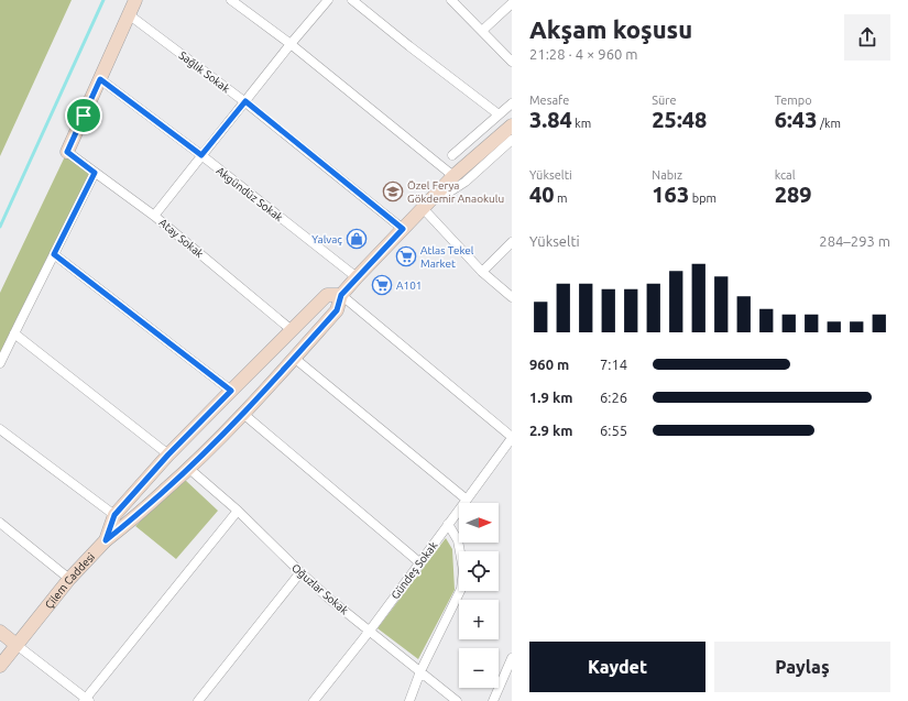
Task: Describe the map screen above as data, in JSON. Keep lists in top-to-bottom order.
{
  "streets": {
    "main road": ["Çilem Caddesi"],
    "street": [
      "Sağlık Sokak",
      "Akgündüz Sokak",
      "Atay Sokak",
      "Gündeş Sokak",
      "Oğuzlar Sokak"
    ]
  },
  "crossings": [
    ["Atay Sokak", "Çilem Caddesi"],
    ["Gündeş Sokak", "Oğuzlar Sokak"]
  ],
  "places": {
    "school or university": ["Özel Ferya Gökdemir Anaokulu"],
    "shop": ["Yalvaç"],
    "supermarket": ["Atlas Tekel Market", "A101"]
  },
  "north": "right",
  "page": {
    "heading": ["Akşam koşusu", "21:28 · 4 × 960 m"],
    "stats": [
      ["Mesafe", "3.84 km"],
      ["Süre", "25:48"],
      ["Tempo", "6:43 /km"],
      ["Yükselti", "40 m"],
      ["Nabız", "163 bpm"],
      ["kcal", "289"]
    ],
    "chart": ["Yükselti", "284–293 m"],
    "list": [
      {
        "name": "960 m",
        "note": "7:14"
      },
      {
        "name": "1.9 km",
        "note": "6:26"
      },
      {
        "name": "2.9 km",
        "note": "6:55"
      }
    ],
    "map_buttons": ["+", "−"],
    "buttons": ["Kaydet", "Paylaş"]
  }
}
